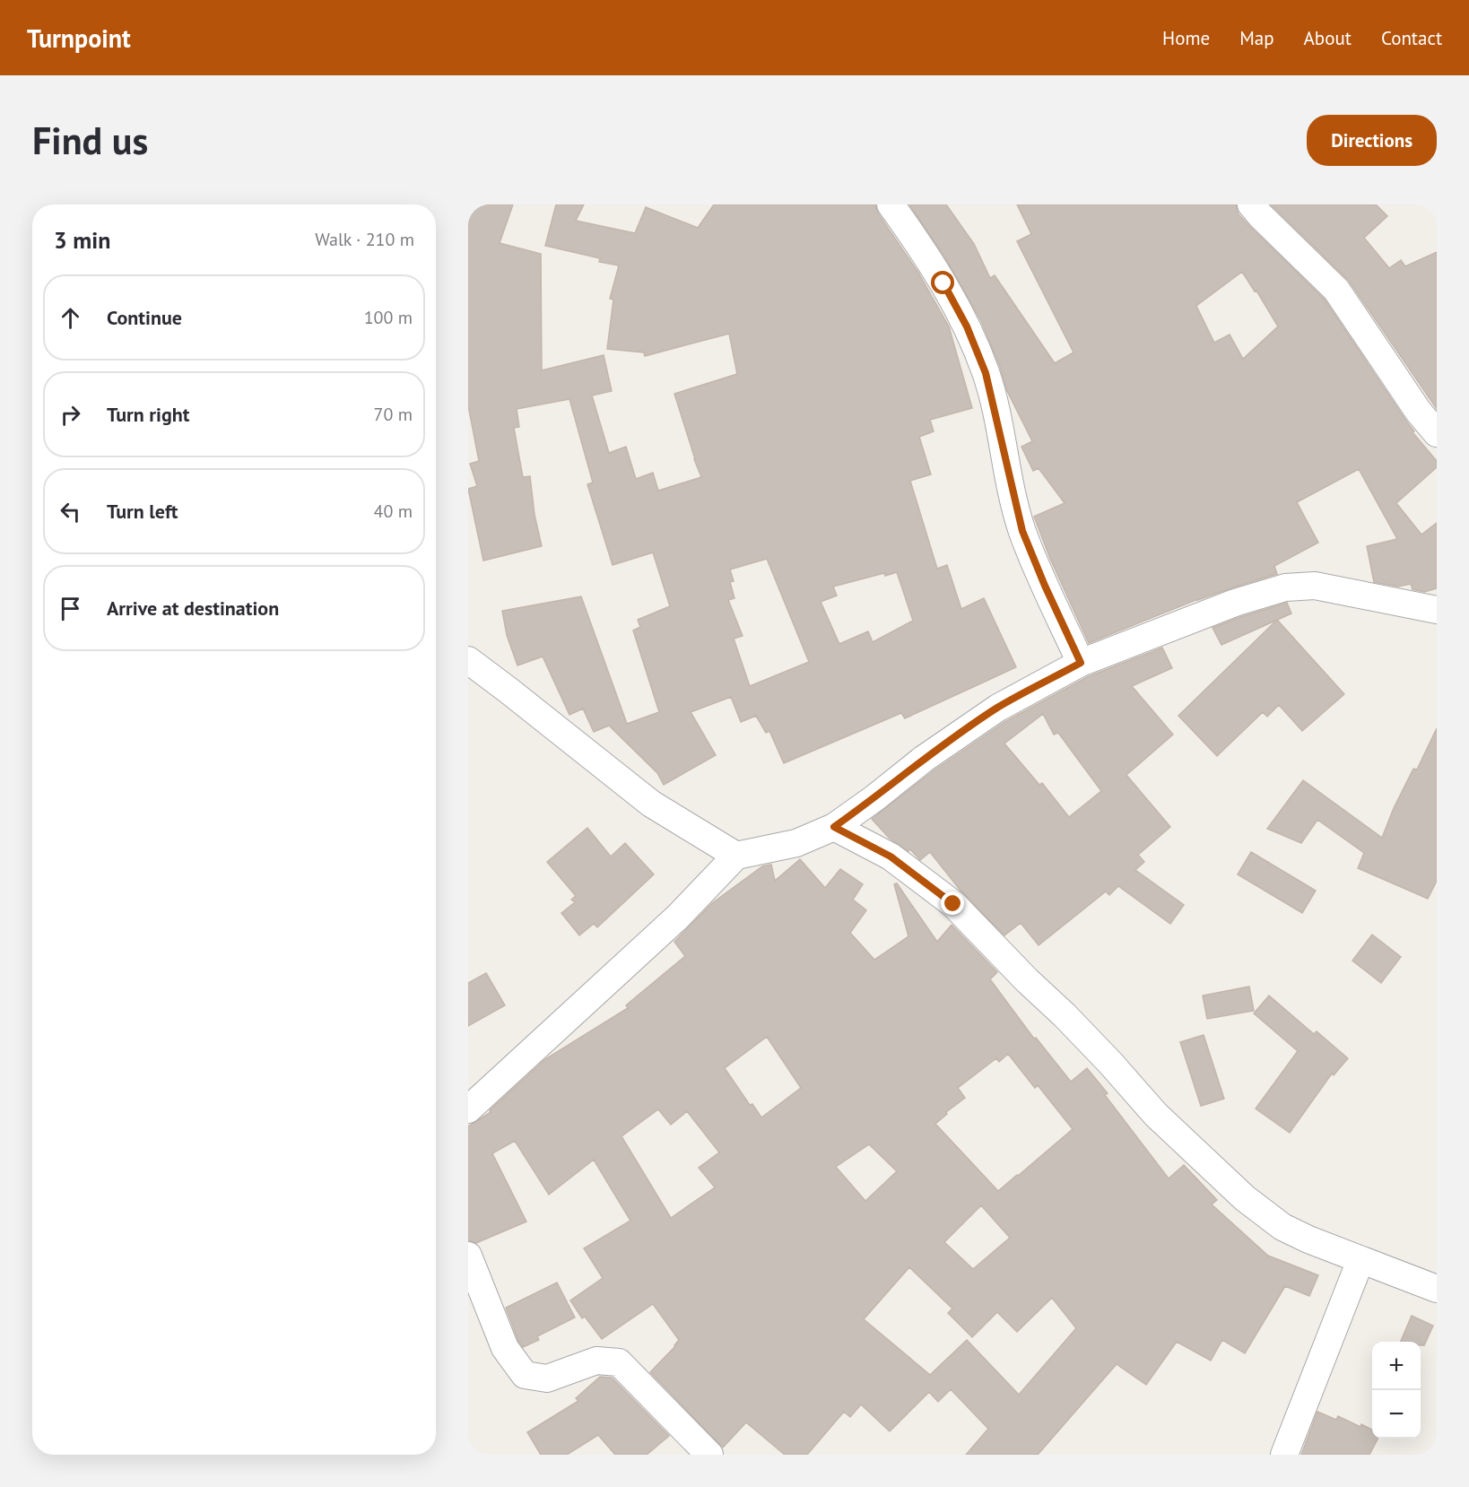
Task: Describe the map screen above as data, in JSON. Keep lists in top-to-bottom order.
{
  "page": {
    "header": "Turnpoint",
    "nav": [
      "Home",
      "Map",
      "About",
      "Contact"
    ],
    "buttons": "Directions",
    "title": "Find us",
    "heading": ["3 min", "Walk · 210 m"],
    "list": [
      ["Continue", "100 m"],
      ["Turn right", "70 m"],
      ["Turn left", "40 m"],
      "Arrive at destination"
    ],
    "map_buttons": ["+", "−"]
  }
}
